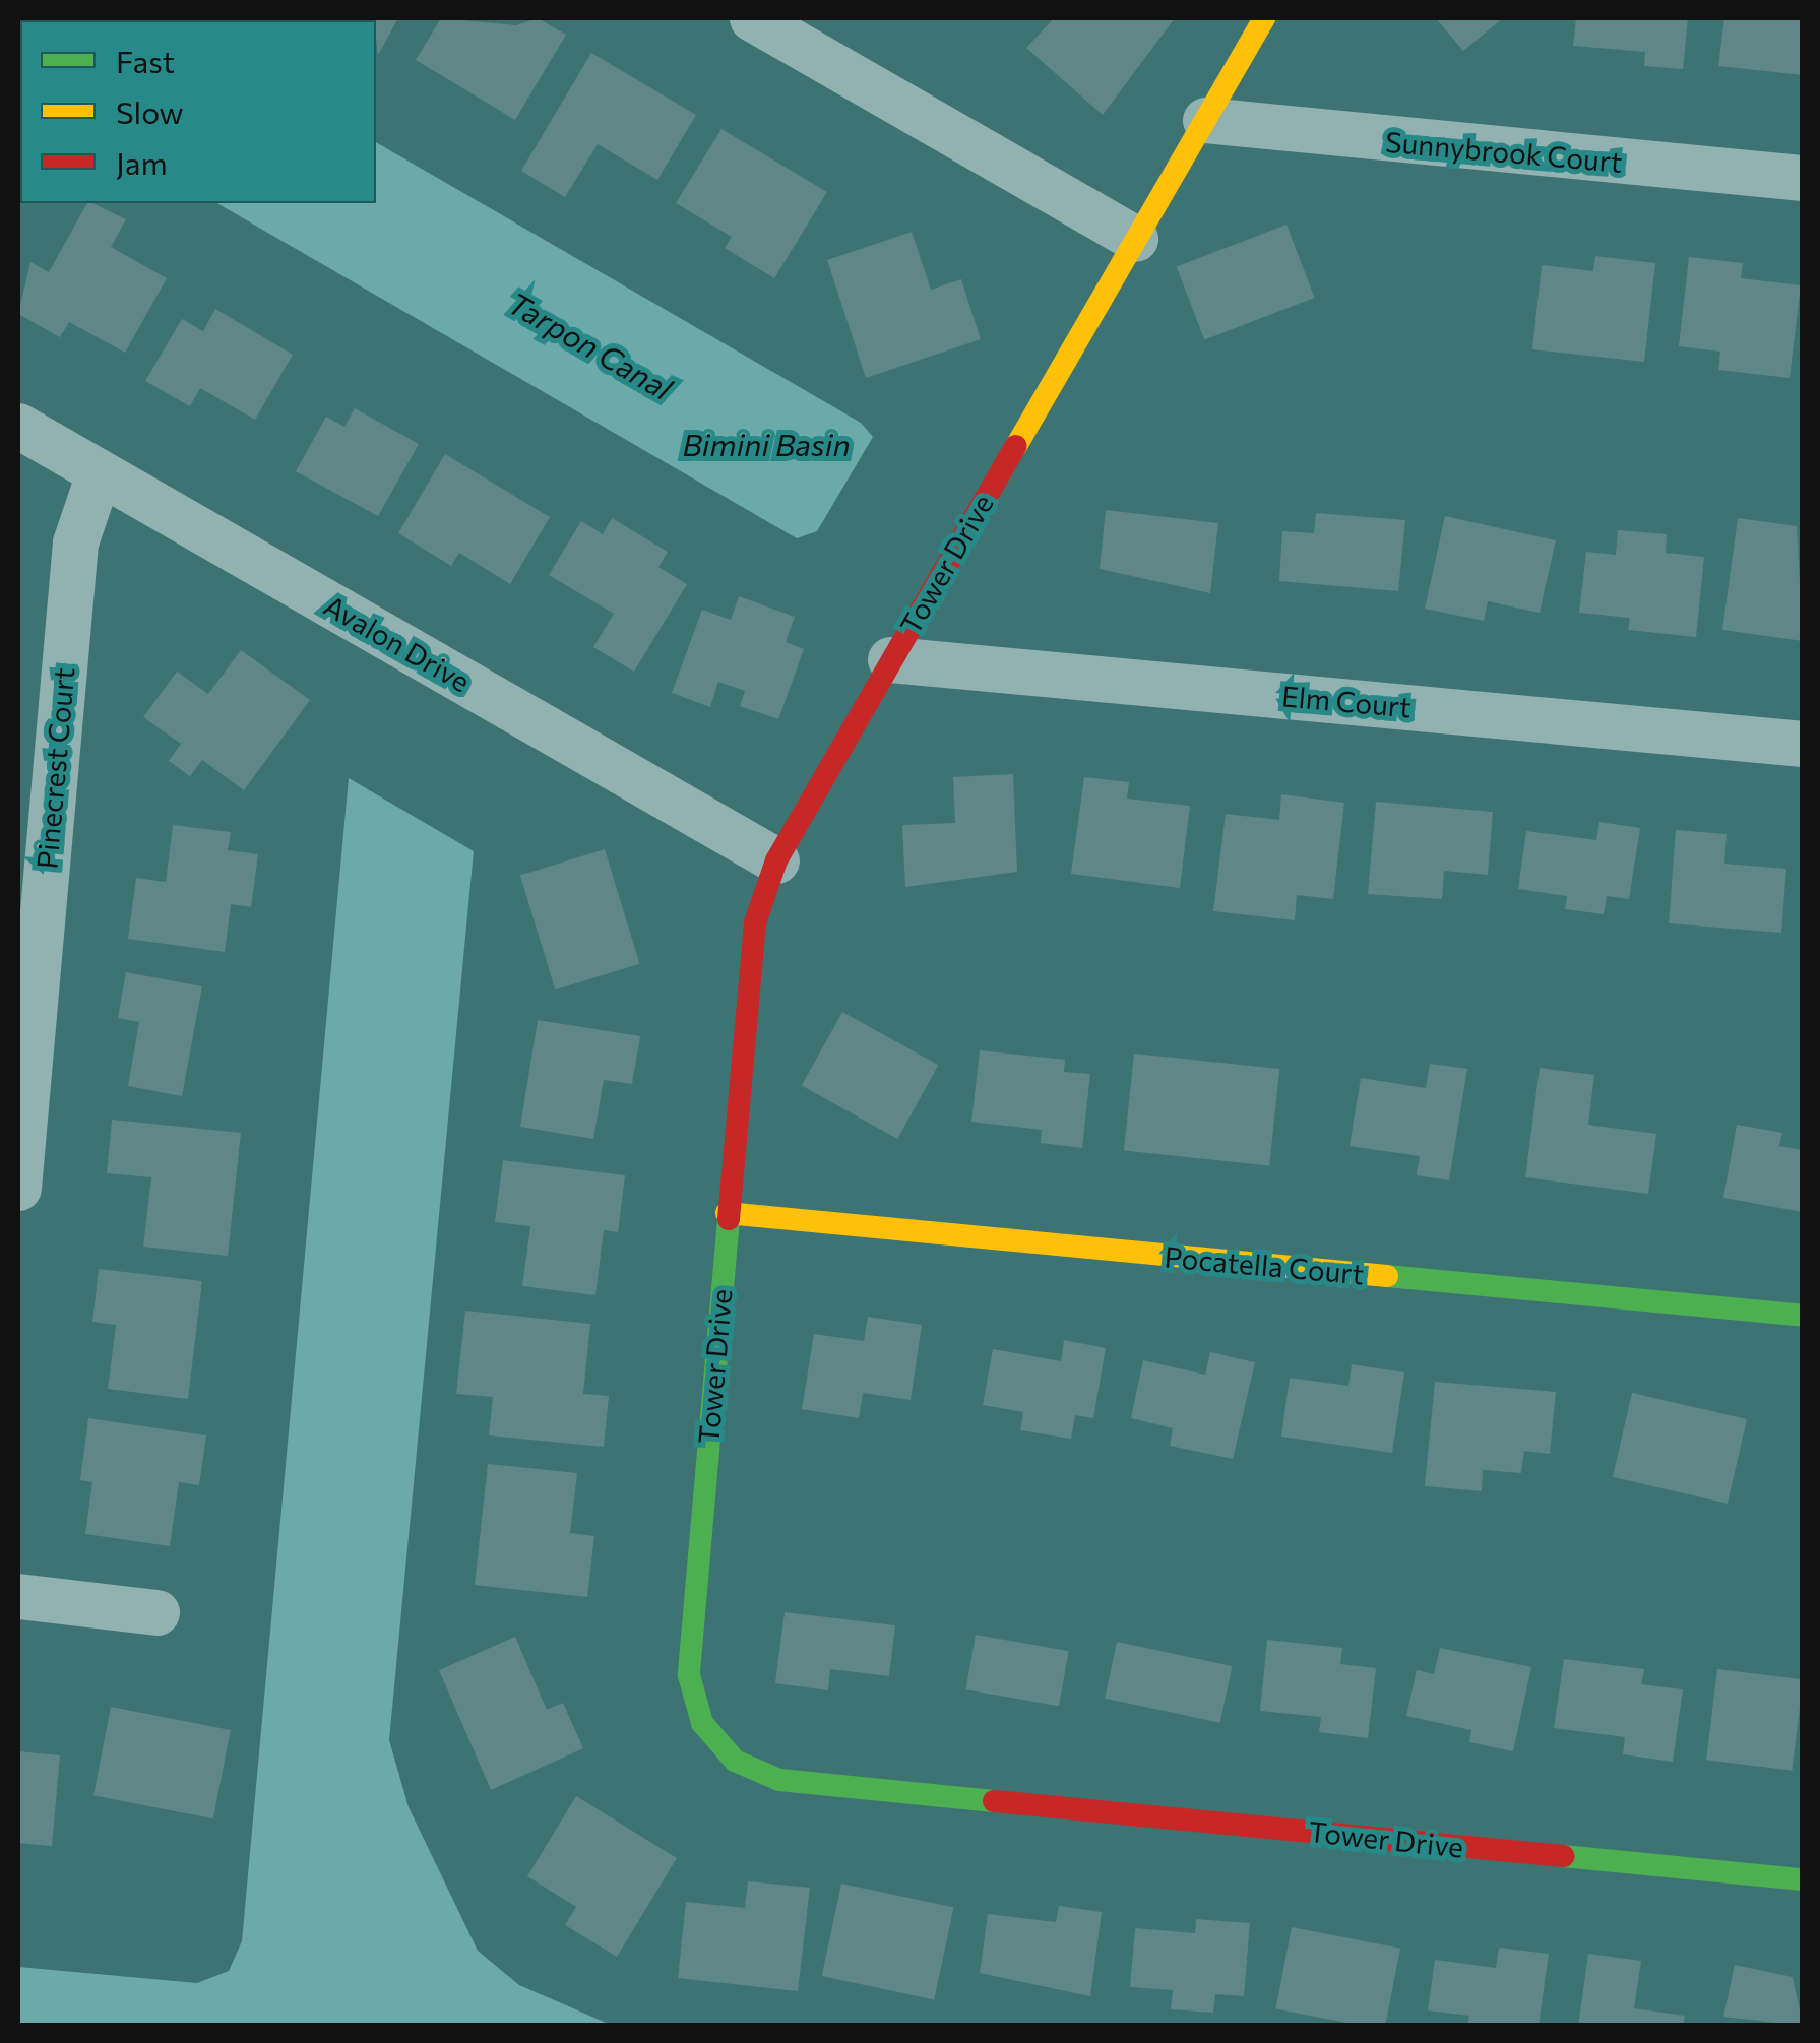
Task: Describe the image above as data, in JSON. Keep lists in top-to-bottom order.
{
  "streets": {
    "street": [
      "Sunnybrook Court",
      "Tower Drive",
      "Avalon Drive",
      "Elm Court",
      "Pinecrest Court",
      "Pocatella Court"
    ]
  },
  "crossings": [
    ["Sunnybrook Court", "Tower Drive"],
    ["Tower Drive", "Avalon Drive"],
    ["Tower Drive", "Elm Court"],
    ["Tower Drive", "Pocatella Court"],
    ["Avalon Drive", "Pinecrest Court"]
  ],
  "water": ["Tarpon Canal", "Bimini Basin"],
  "legend": ["Fast", "Slow", "Jam"]
}
